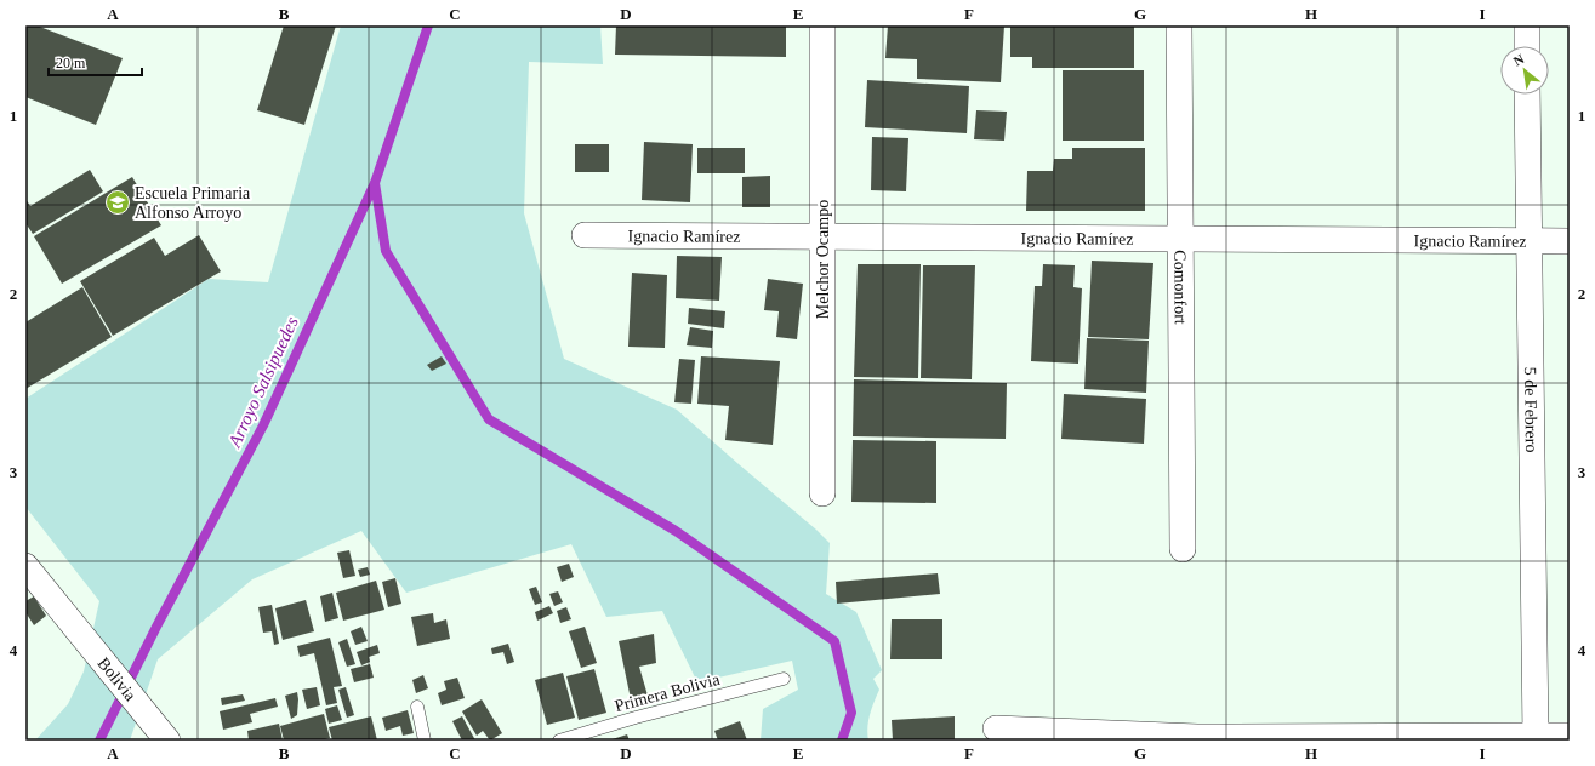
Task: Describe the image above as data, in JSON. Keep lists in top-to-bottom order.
{
  "streets": {
    "street": [
      "Ignacio Ramírez",
      "Melchor Ocampo",
      "Comonfort",
      "5 de Febrero",
      "Bolivia"
    ],
    "lane": ["Primera Bolivia"]
  },
  "crossings": [
    ["Ignacio Ramírez", "Melchor Ocampo"],
    ["Ignacio Ramírez", "Comonfort"],
    ["Ignacio Ramírez", "5 de Febrero"]
  ],
  "water": ["Arroyo Salsipuedes"],
  "places": {
    "school or university": ["Escuela Primaria Alfonso Arroyo"]
  },
  "scale_bar": "20 m",
  "north": "top left",
  "grid": {
    "columns": [
      "A",
      "B",
      "C",
      "D",
      "E",
      "F",
      "G",
      "H",
      "I"
    ],
    "rows": [
      "1",
      "2",
      "3",
      "4"
    ]
  }
}
